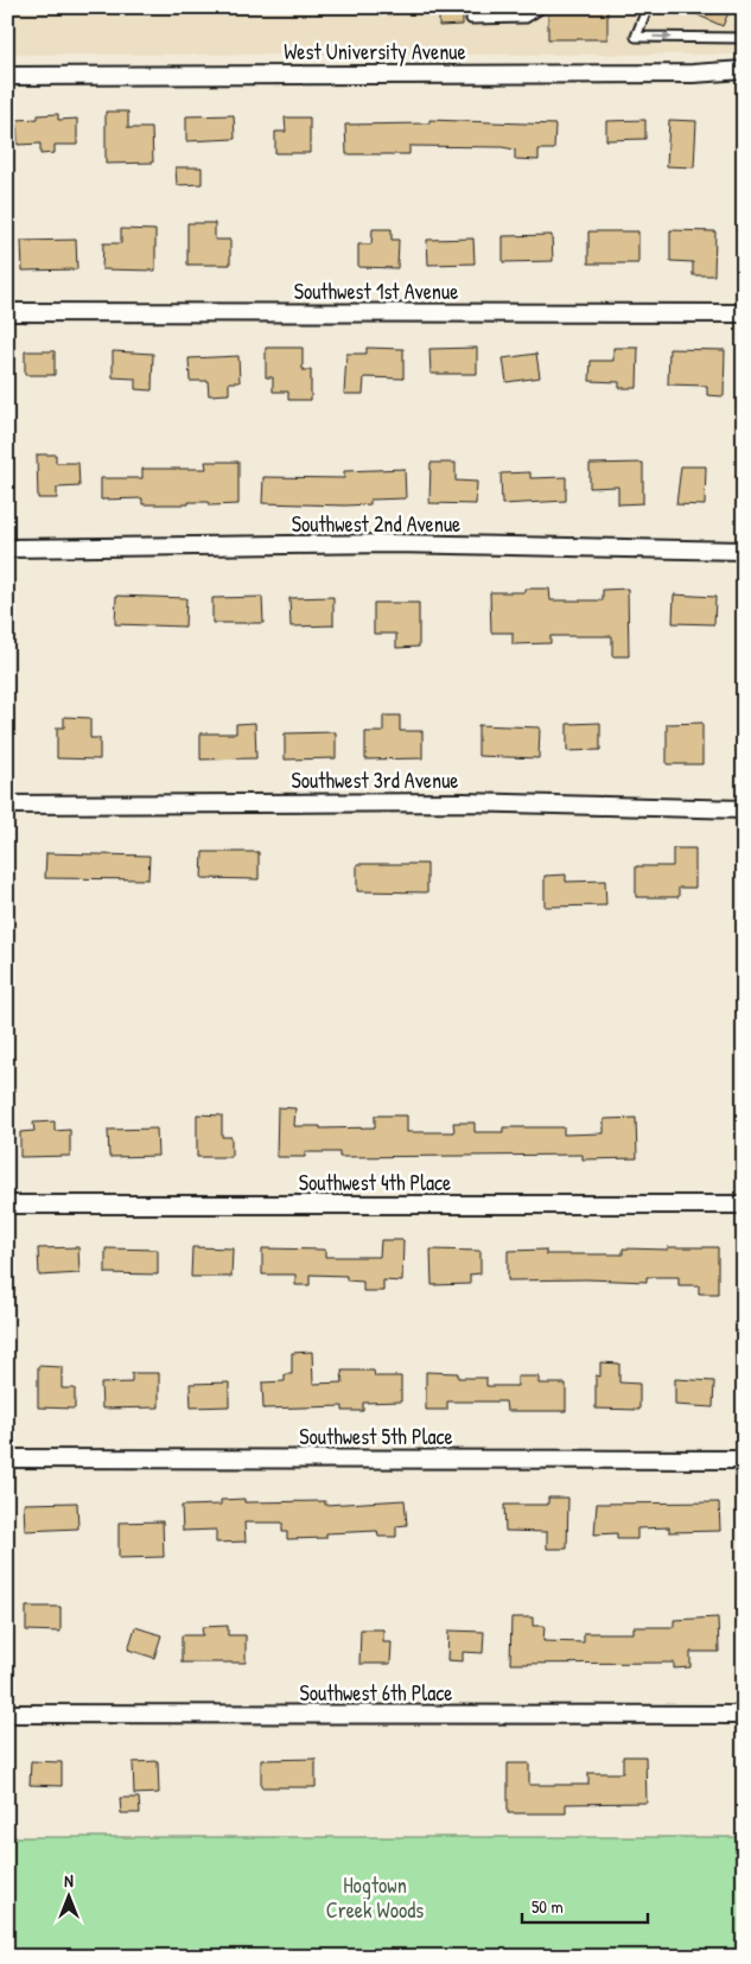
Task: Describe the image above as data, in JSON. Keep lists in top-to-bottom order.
{
  "streets": {
    "street": [
      "West University Avenue",
      "Southwest 1st Avenue",
      "Southwest 2nd Avenue",
      "Southwest 3rd Avenue",
      "Southwest 4th Place",
      "Southwest 5th Place",
      "Southwest 6th Place"
    ]
  },
  "parks": ["Hogtown Creek Woods"],
  "scale_bar": "50 m",
  "north": "top"
}
